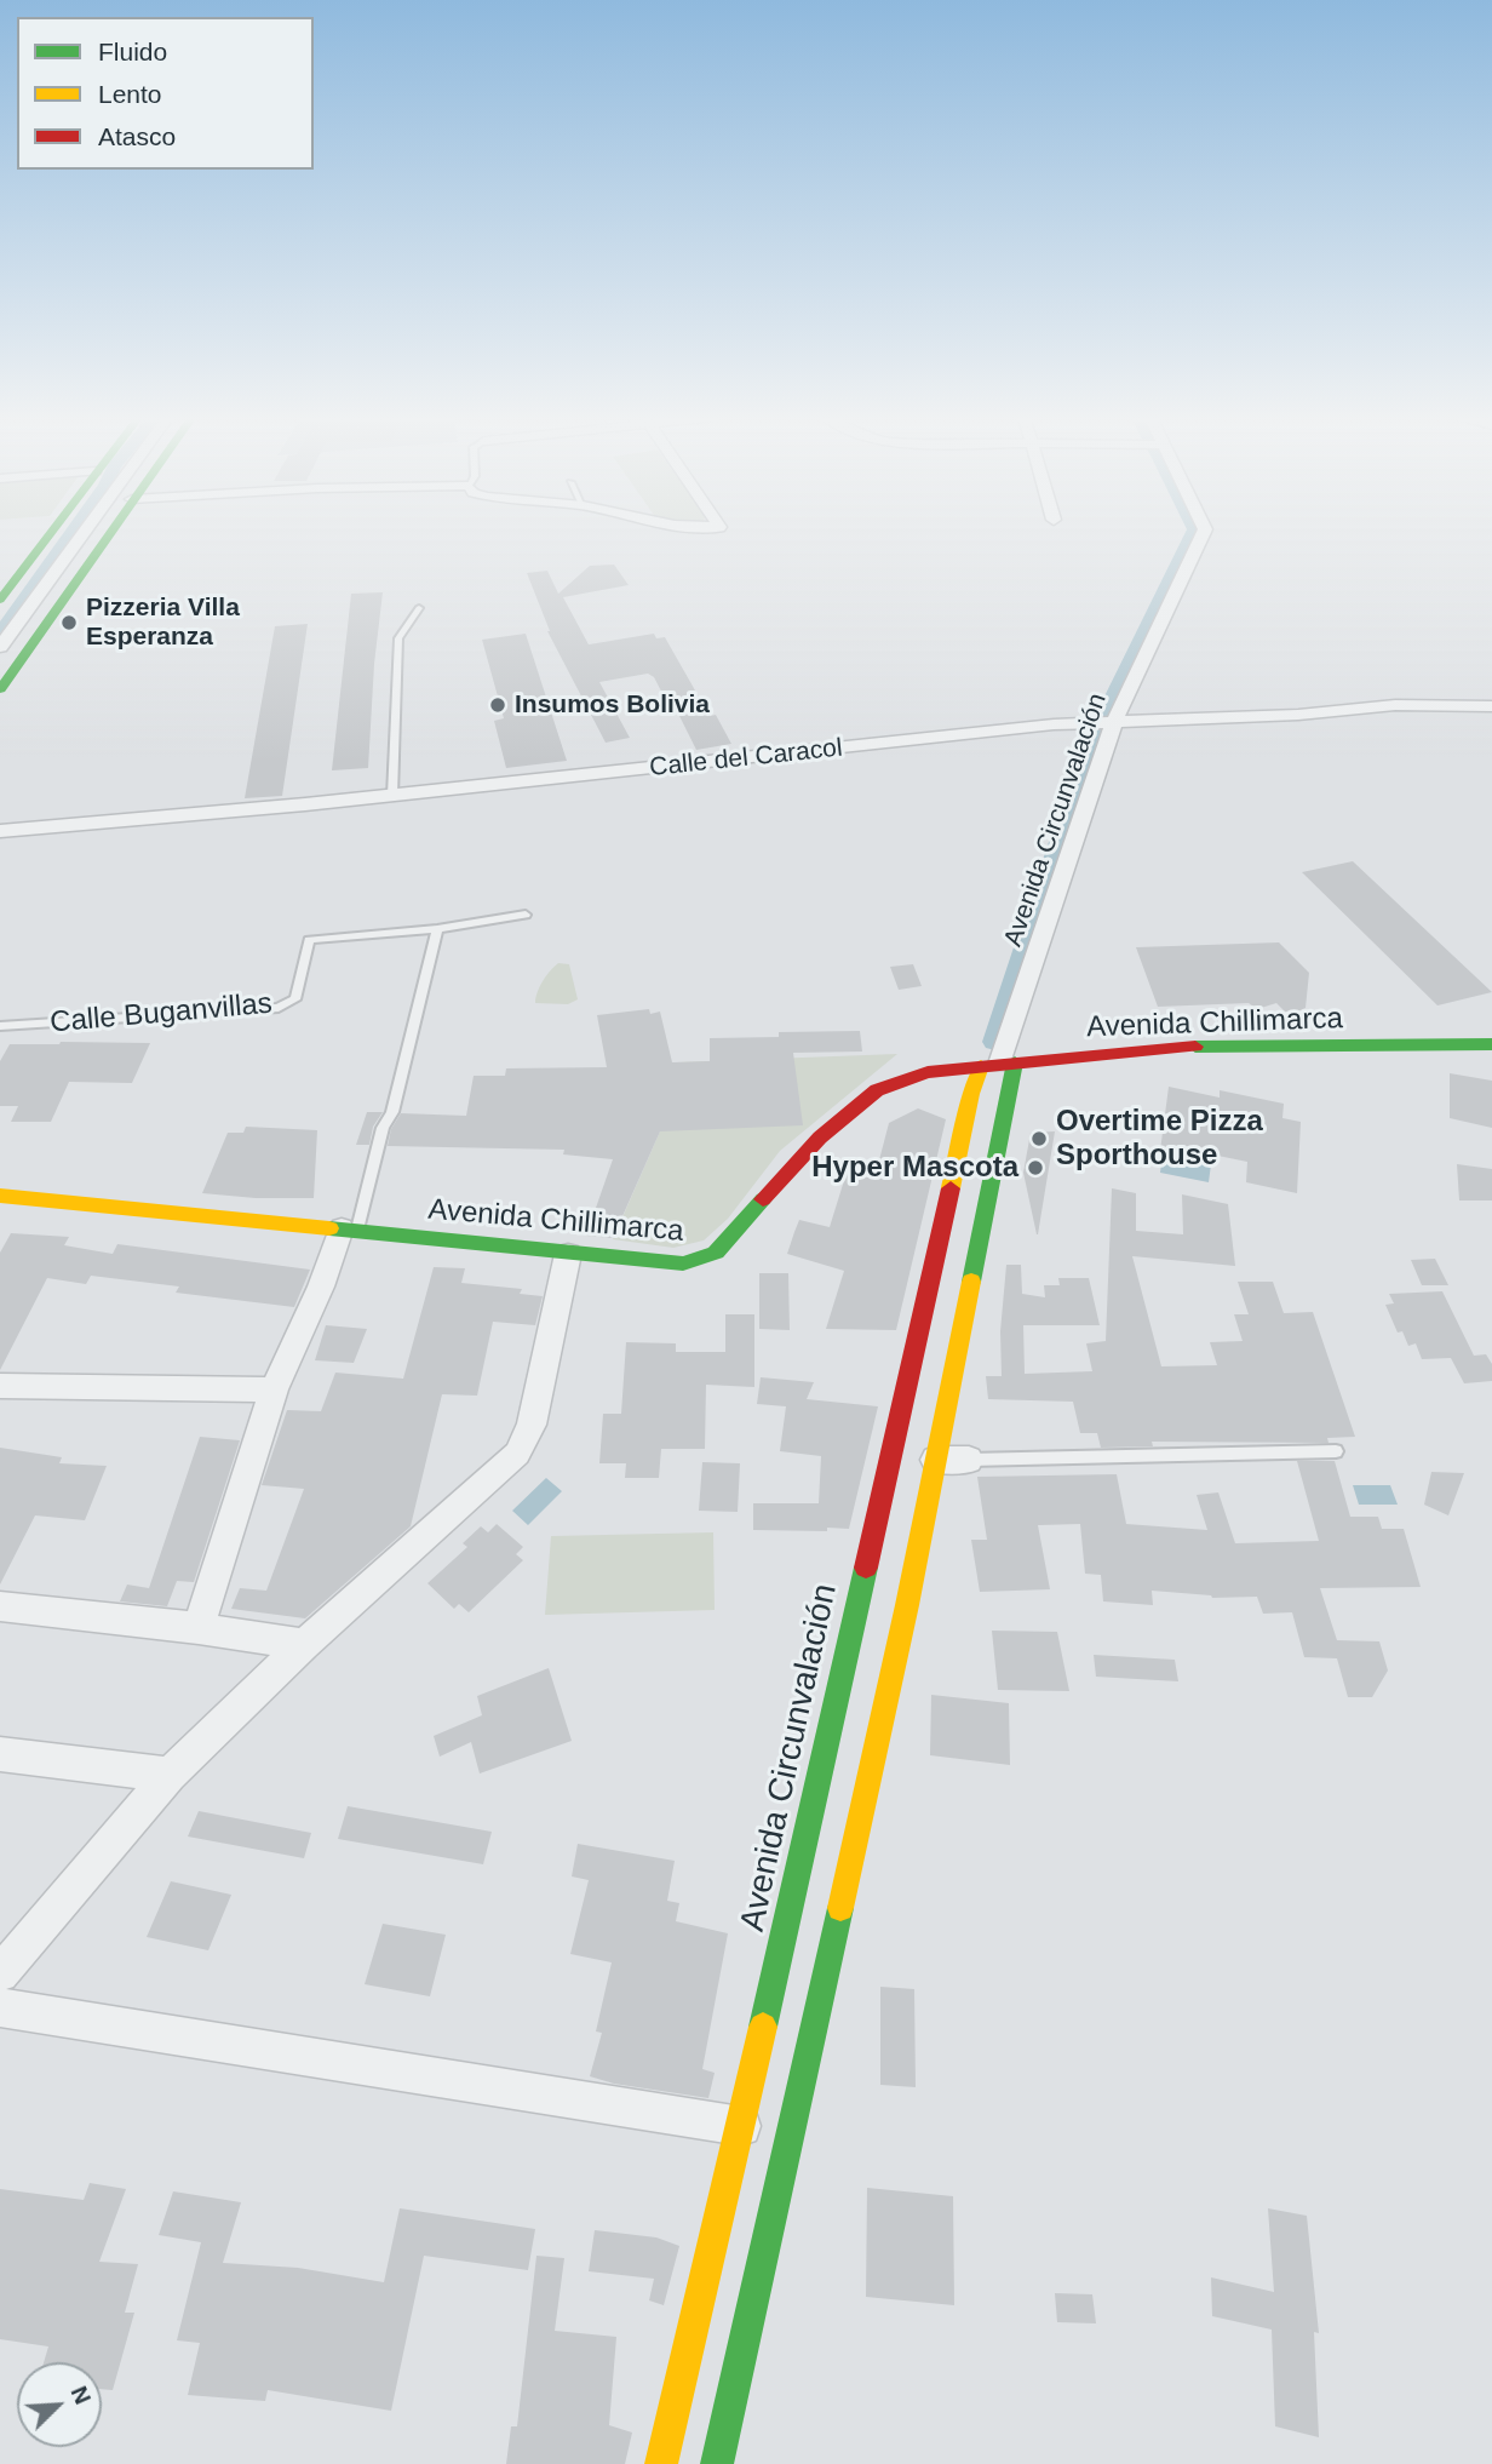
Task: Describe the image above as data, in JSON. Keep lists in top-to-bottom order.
{
  "streets": {
    "main road": ["Avenida Circunvalación", "Avenida Chillimarca"],
    "street": ["Calle del Caracol"],
    "lane": ["Calle Buganvillas"]
  },
  "crossings": [
    ["Calle del Caracol", "Avenida Circunvalación"],
    ["Avenida Circunvalación", "Avenida Chillimarca"]
  ],
  "places": [
    "Pizzeria Villa Esperanza",
    "Insumos Bolivia",
    "Overtime Pizza Sporthouse",
    "Hyper Mascota"
  ],
  "legend": ["Fluido", "Lento", "Atasco"],
  "north": "top right"
}
